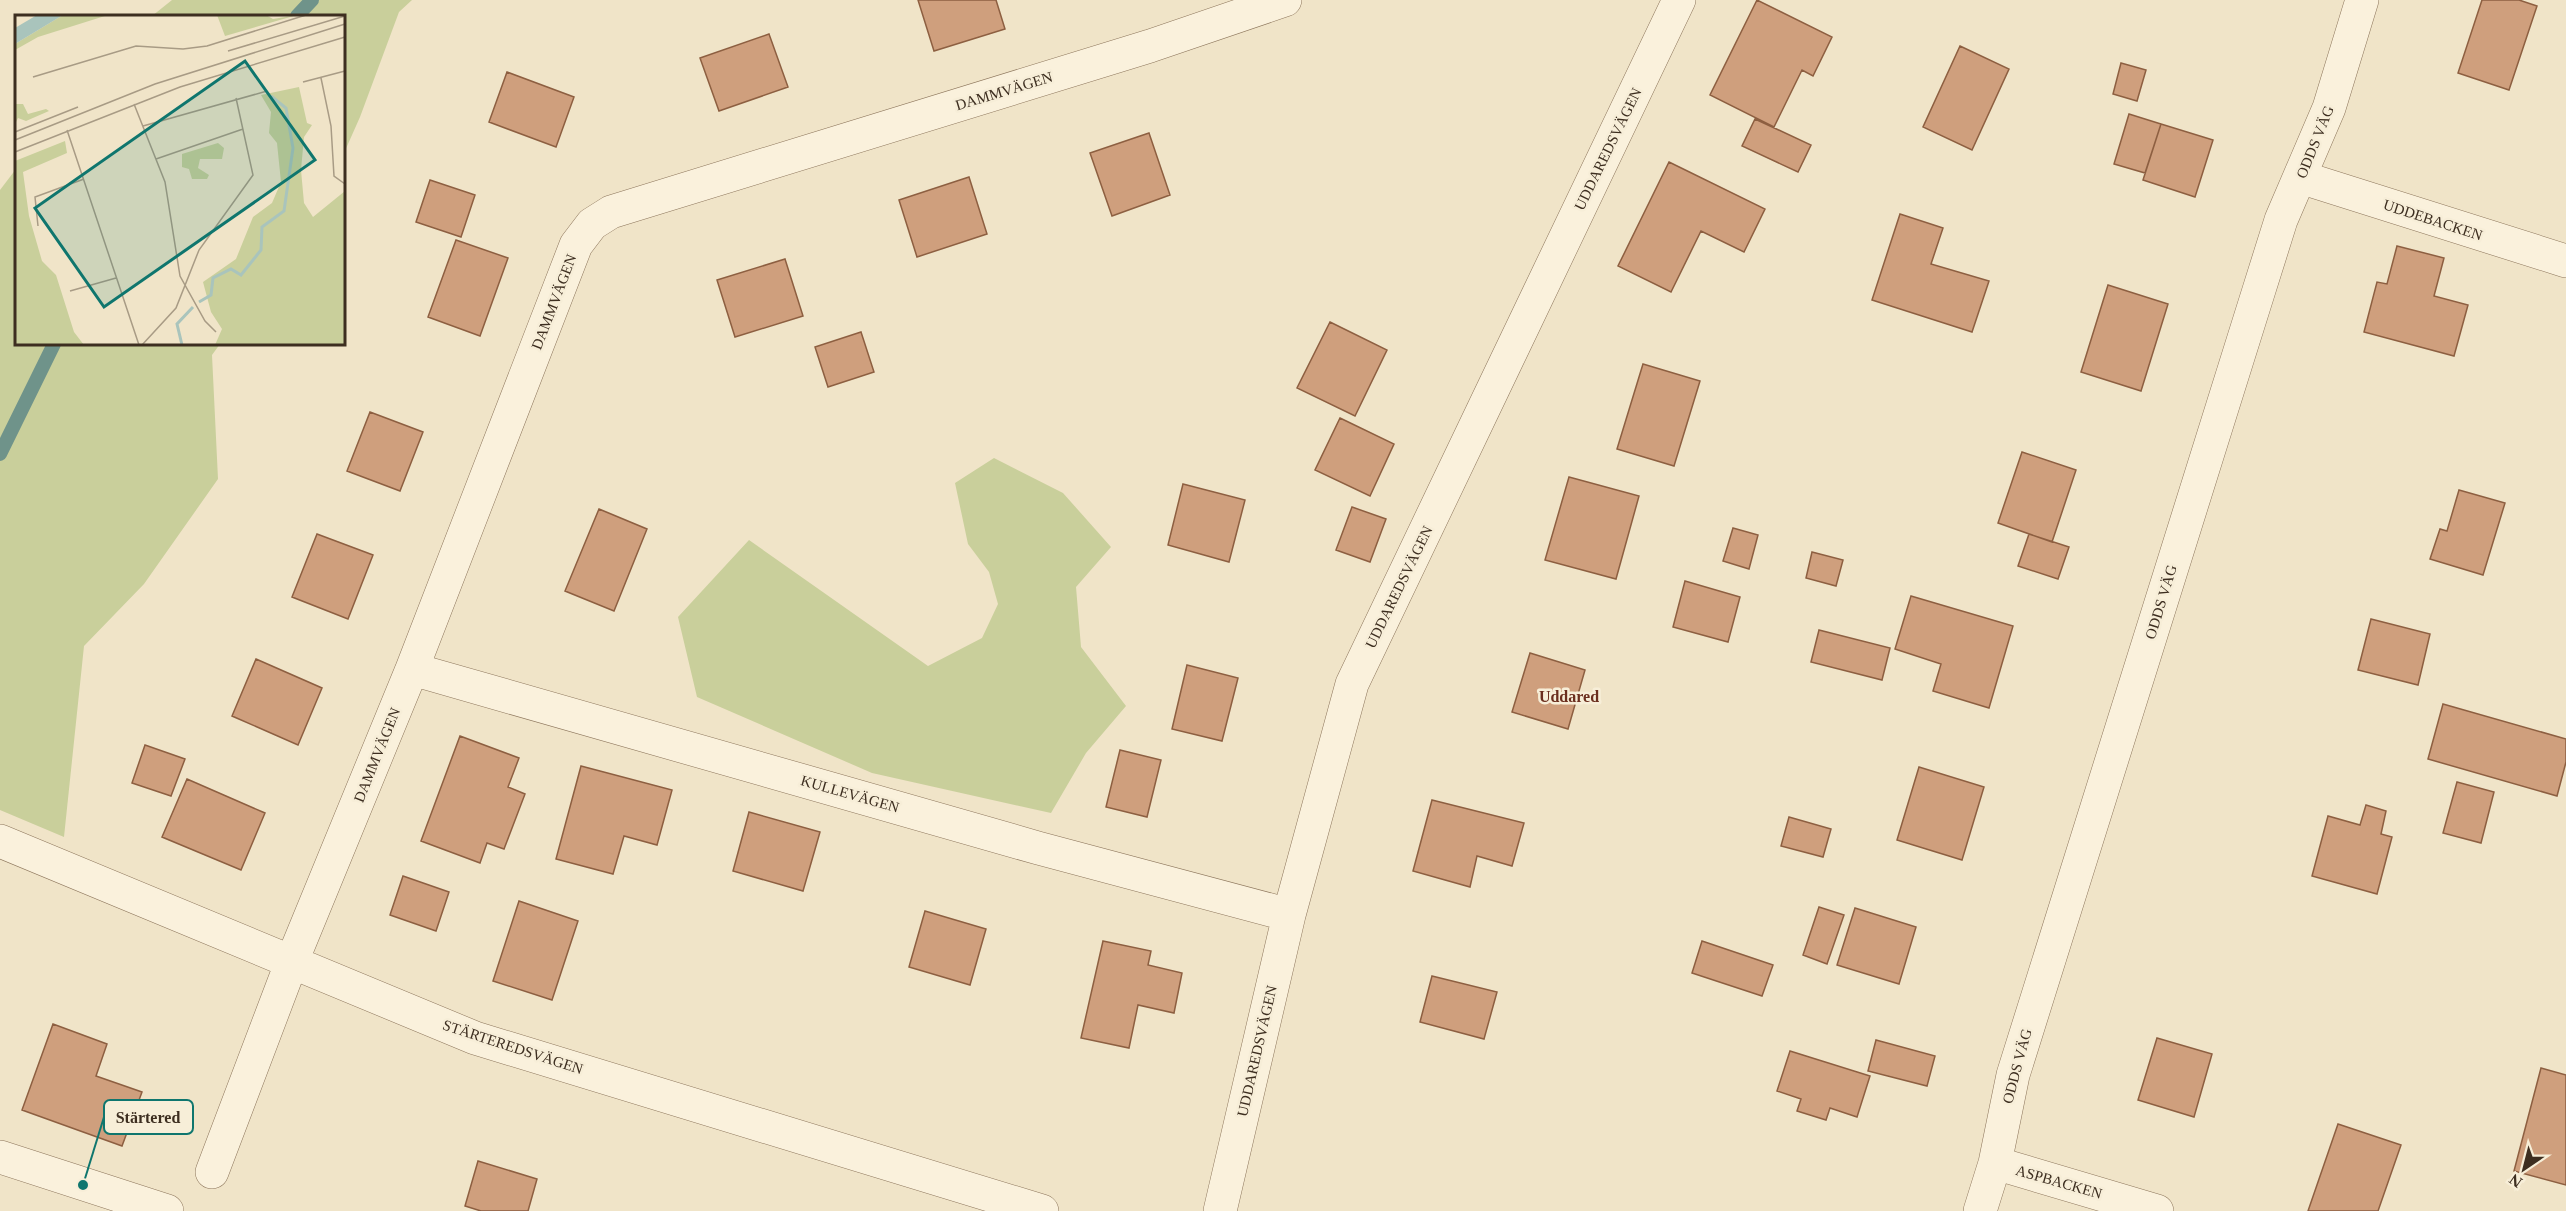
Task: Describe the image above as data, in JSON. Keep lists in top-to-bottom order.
{
  "streets": {
    "street": [
      "DAMMVÄGEN",
      "ODDS VÄG",
      "UDDAREDSVÄGEN",
      "UDDEBACKEN",
      "KULLEVÄGEN",
      "STÄRTEREDSVÄGEN",
      "ASPBACKEN"
    ]
  },
  "crossings": [
    ["DAMMVÄGEN", "KULLEVÄGEN"],
    ["DAMMVÄGEN", "STÄRTEREDSVÄGEN"],
    ["ODDS VÄG", "UDDEBACKEN"],
    ["ODDS VÄG", "ASPBACKEN"],
    ["UDDAREDSVÄGEN", "KULLEVÄGEN"]
  ],
  "districts": ["Uddared"],
  "places": ["Stärtered"],
  "north": "bottom left"
}
